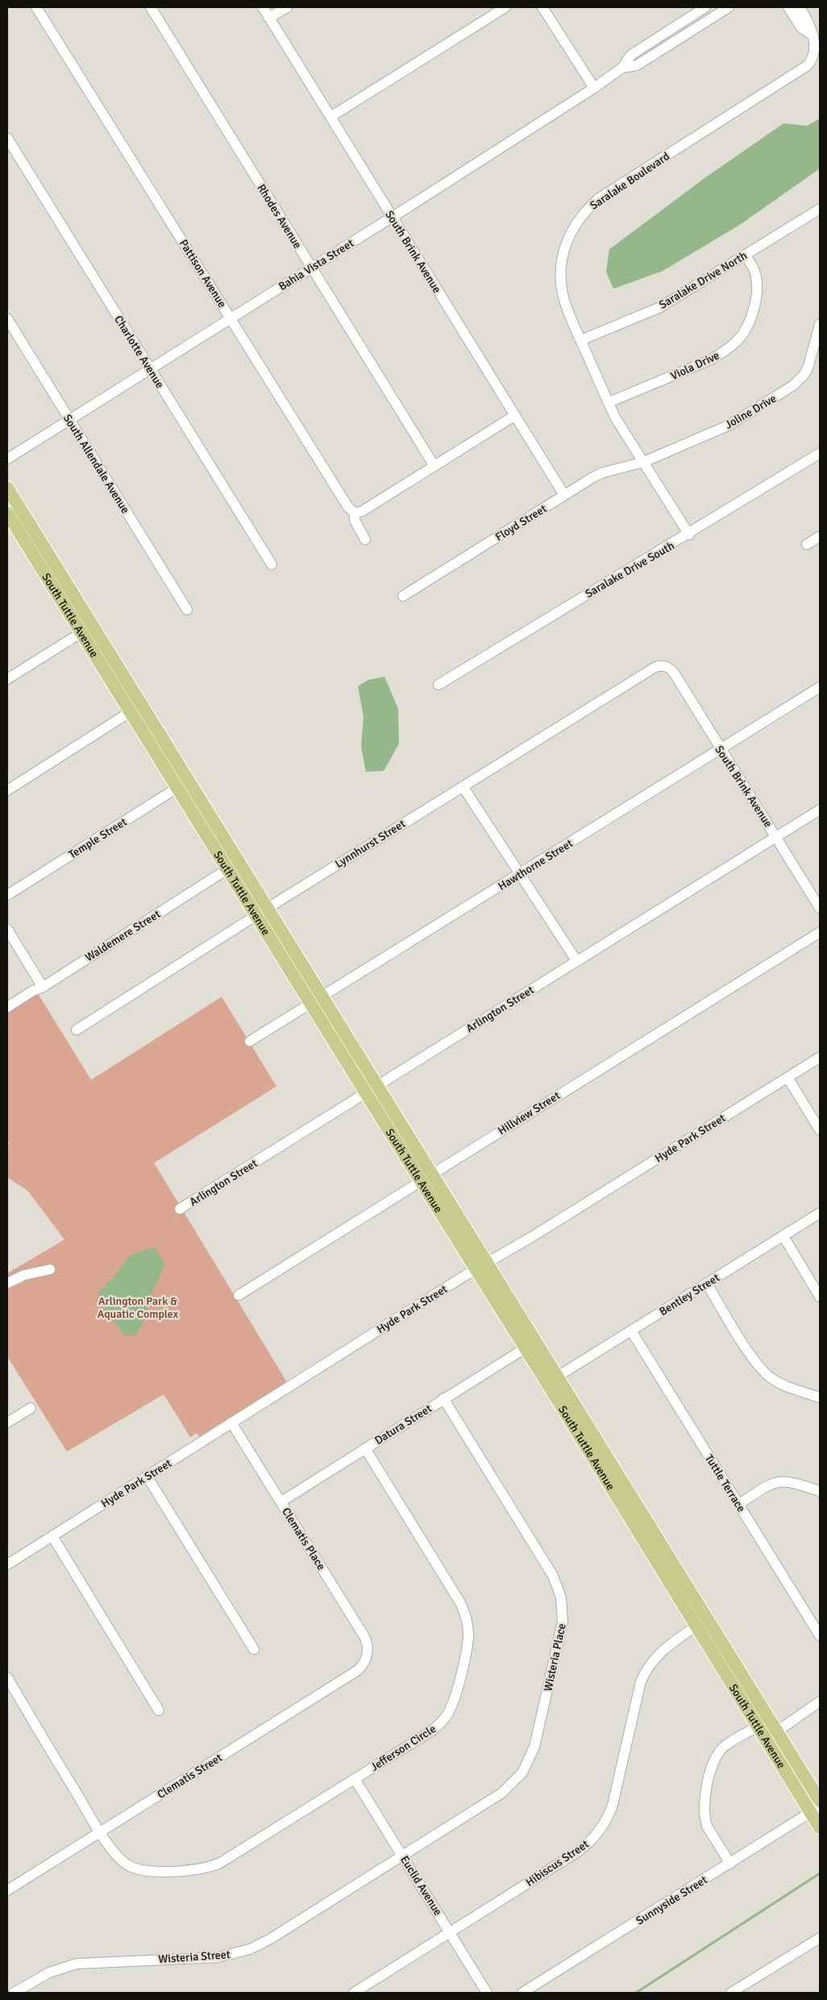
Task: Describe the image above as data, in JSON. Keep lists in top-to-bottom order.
{
  "streets": {
    "main road": ["South Tuttle Avenue"],
    "street": [
      "Saralake Boulevard",
      "Rhodes Avenue",
      "South Brink Avenue",
      "Bahia Vista Street",
      "Pattison Avenue",
      "Saralake Drive North",
      "Charlotte Avenue",
      "Viola Drive",
      "Joline Drive",
      "South Allendale Avenue",
      "Floyd Street",
      "Saralake Drive South",
      "Temple Street",
      "Lynnhurst Street",
      "Hawthorne Street",
      "Waldemere Street",
      "Arlington Street",
      "Hillview Street",
      "Hyde Park Street",
      "Bentley Street",
      "Datura Street",
      "Tuttle Terrace",
      "Clematis Place",
      "Wisteria Place",
      "Jefferson Circle",
      "Clematis Street",
      "Hibiscus Street",
      "Euclid Avenue",
      "Sunnyside Street",
      "Wisteria Street"
    ]
  },
  "crossings": [
    ["Saralake Boulevard", "Saralake Drive North"],
    ["Saralake Boulevard", "Viola Drive"],
    ["Saralake Boulevard", "Joline Drive"],
    ["Saralake Boulevard", "Floyd Street"],
    ["Saralake Boulevard", "Saralake Drive South"],
    ["Rhodes Avenue", "Bahia Vista Street"],
    ["South Brink Avenue", "Bahia Vista Street"],
    ["South Brink Avenue", "Floyd Street"],
    ["South Brink Avenue", "Lynnhurst Street"],
    ["South Brink Avenue", "Hawthorne Street"],
    ["South Brink Avenue", "Arlington Street"],
    ["Bahia Vista Street", "Pattison Avenue"],
    ["Bahia Vista Street", "Charlotte Avenue"],
    ["Bahia Vista Street", "South Allendale Avenue"],
    ["Saralake Drive North", "Viola Drive"],
    ["Joline Drive", "Floyd Street"],
    ["South Tuttle Avenue", "Temple Street"],
    ["South Tuttle Avenue", "Lynnhurst Street"],
    ["South Tuttle Avenue", "Hawthorne Street"],
    ["South Tuttle Avenue", "Waldemere Street"],
    ["South Tuttle Avenue", "Arlington Street"],
    ["South Tuttle Avenue", "Hillview Street"],
    ["South Tuttle Avenue", "Hyde Park Street"],
    ["South Tuttle Avenue", "Bentley Street"],
    ["South Tuttle Avenue", "Datura Street"],
    ["South Tuttle Avenue", "Hibiscus Street"],
    ["South Tuttle Avenue", "Sunnyside Street"],
    ["Hyde Park Street", "Clematis Place"],
    ["Bentley Street", "Tuttle Terrace"],
    ["Datura Street", "Clematis Place"],
    ["Datura Street", "Wisteria Place"],
    ["Datura Street", "Jefferson Circle"],
    ["Clematis Place", "Clematis Street"],
    ["Wisteria Place", "Euclid Avenue"],
    ["Wisteria Place", "Wisteria Street"],
    ["Jefferson Circle", "Clematis Street"],
    ["Jefferson Circle", "Euclid Avenue"],
    ["Hibiscus Street", "Euclid Avenue"],
    ["Euclid Avenue", "Wisteria Street"]
  ],
  "parks": ["Arlington Park & Aquatic Complex"]
}
